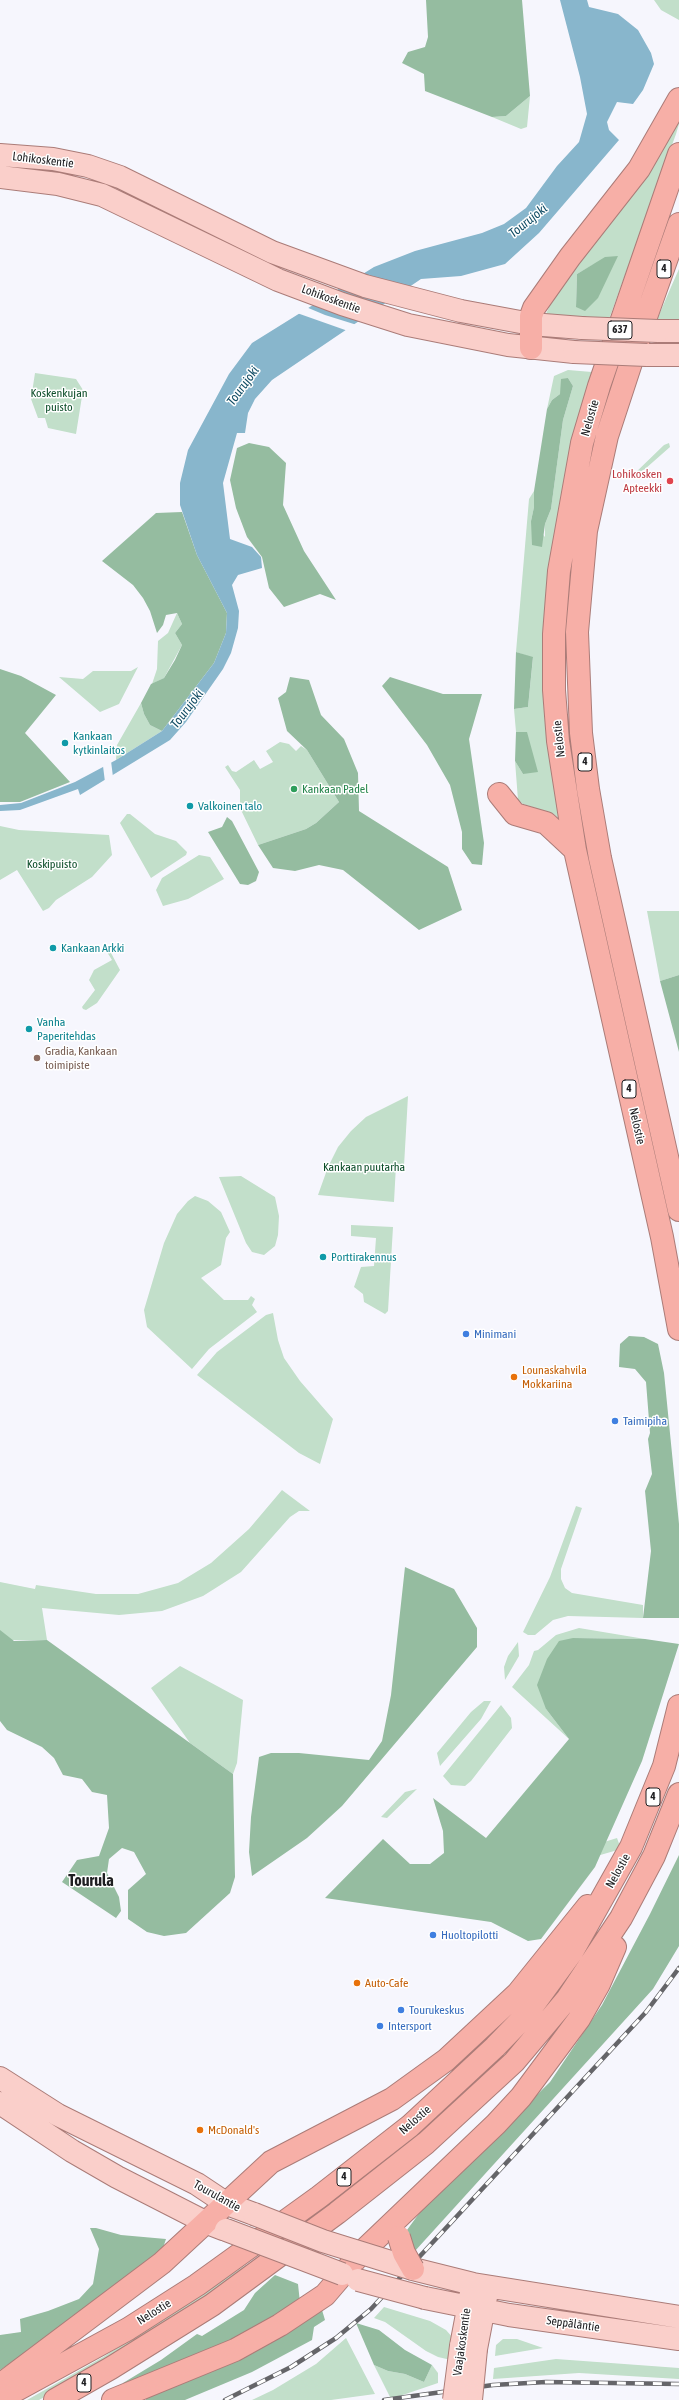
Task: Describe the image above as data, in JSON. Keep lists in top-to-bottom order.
{
  "streets": {
    "highway": ["4", "Nelostie"],
    "main road": [
      "Lohikoskentie",
      "637",
      "Tourulantie",
      "Seppäläntie",
      "Vaajakoskentie"
    ]
  },
  "crossings": [
    ["Tourulantie", "Seppäläntie"],
    ["Tourulantie", "Vaajakoskentie"],
    ["Seppäläntie", "Vaajakoskentie"]
  ],
  "districts": ["Tourula"],
  "water": ["Tourujoki"],
  "parks": ["Koskenkujan puisto", "Koskipuisto", "Kankaan puutarha"],
  "places": [
    "Lohikosken Apteekki",
    "Kankaan kytkinlaitos",
    "Kankaan Padel",
    "Valkoinen talo",
    "Kankaan Arkki",
    "Vanha Paperitehdas",
    "Gradia, Kankaan toimipiste",
    "Porttirakennus",
    "Minimani",
    "Lounaskahvila Mokkariina",
    "Taimipiha",
    "Huoltopilotti",
    "Auto-Cafe",
    "Tourukeskus",
    "Intersport",
    "McDonald's"
  ]
}
